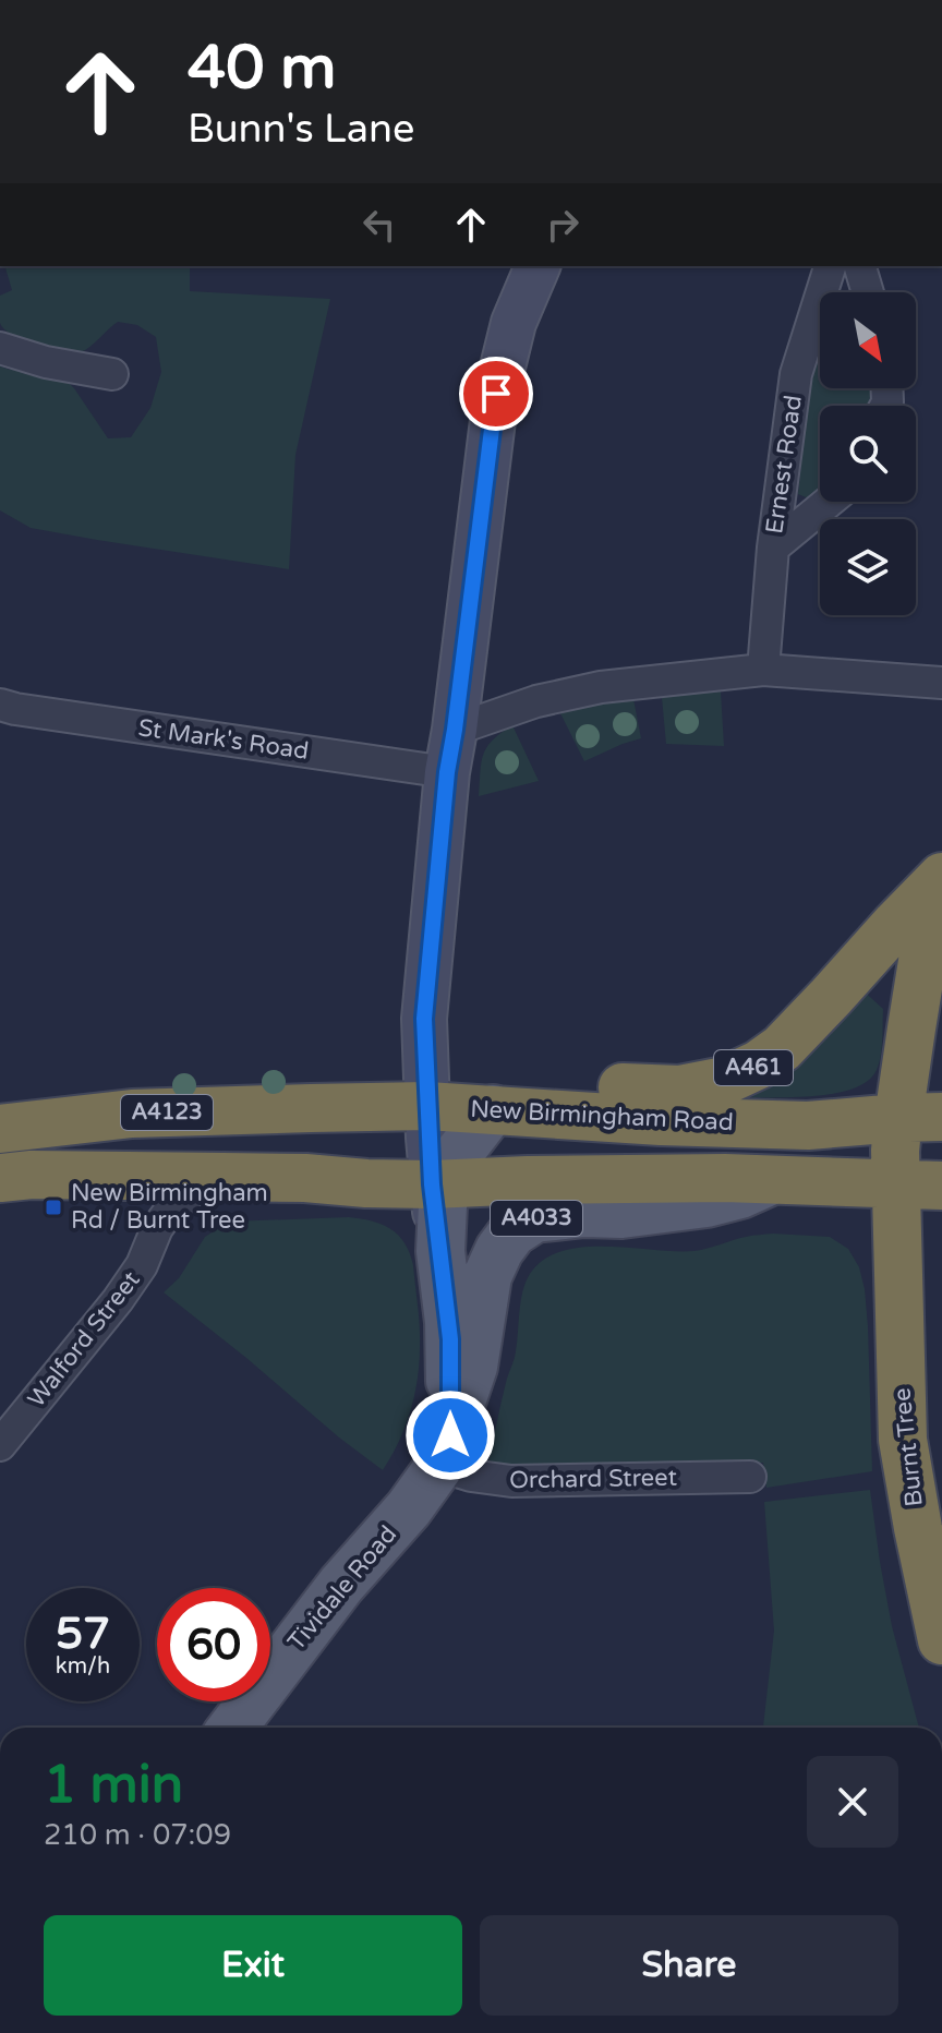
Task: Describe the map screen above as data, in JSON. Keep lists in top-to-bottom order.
{
  "streets": {
    "highway": [
      "A461",
      "A4123",
      "New Birmingham Road",
      "Burnt Tree"
    ],
    "main road": ["A4033", "Tividale Road"],
    "street": [
      "Ernest Road",
      "St Mark's Road",
      "Walford Street",
      "Orchard Street"
    ]
  },
  "crossings": [
    ["A461", "New Birmingham Road"],
    ["New Birmingham Road", "Walford Street"],
    ["New Birmingham Road", "Tividale Road"],
    ["Orchard Street", "Tividale Road"]
  ],
  "places": {
    "transit": ["New Birmingham Rd / Burnt Tree"]
  },
  "north": "bottom right",
  "page": {
    "turn": ["40 m", "Bunn's Lane"],
    "speed": "57 km/h",
    "limit": "60",
    "heading": ["1 min", "210 m · 07:09"],
    "buttons": ["Exit", "Share"]
  }
}
